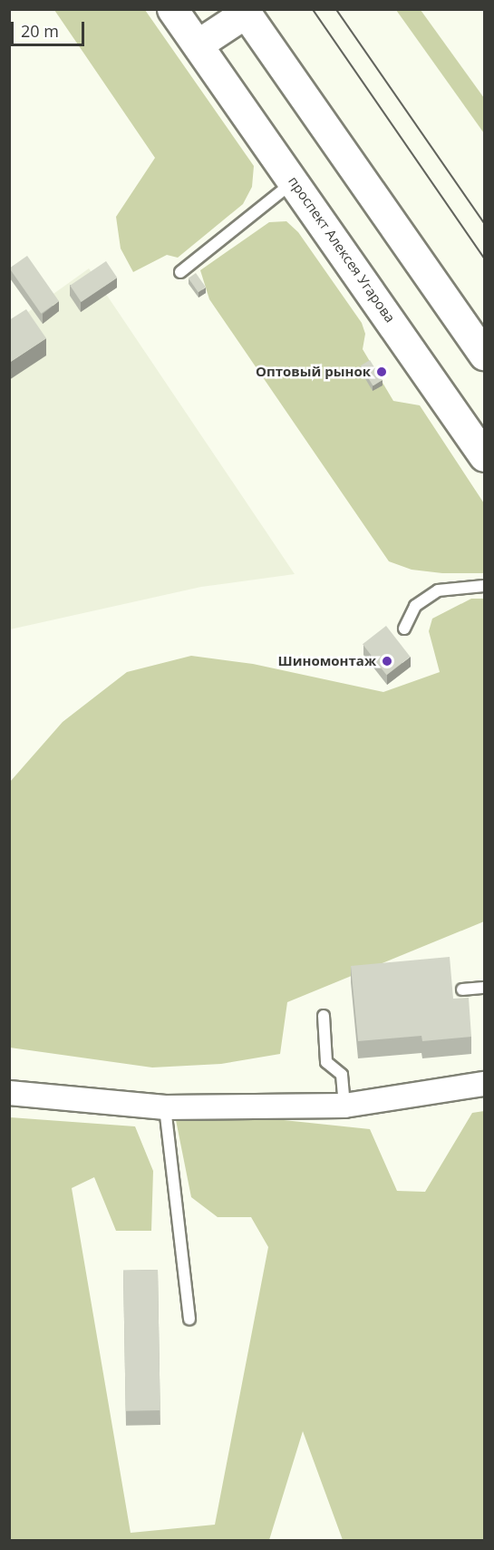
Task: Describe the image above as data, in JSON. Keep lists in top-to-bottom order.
{
  "streets": {
    "main road": ["проспект Алексея Угарова"]
  },
  "places": ["Оптовый рынок", "Шиномонтаж"],
  "scale_bar": "20 m"
}
